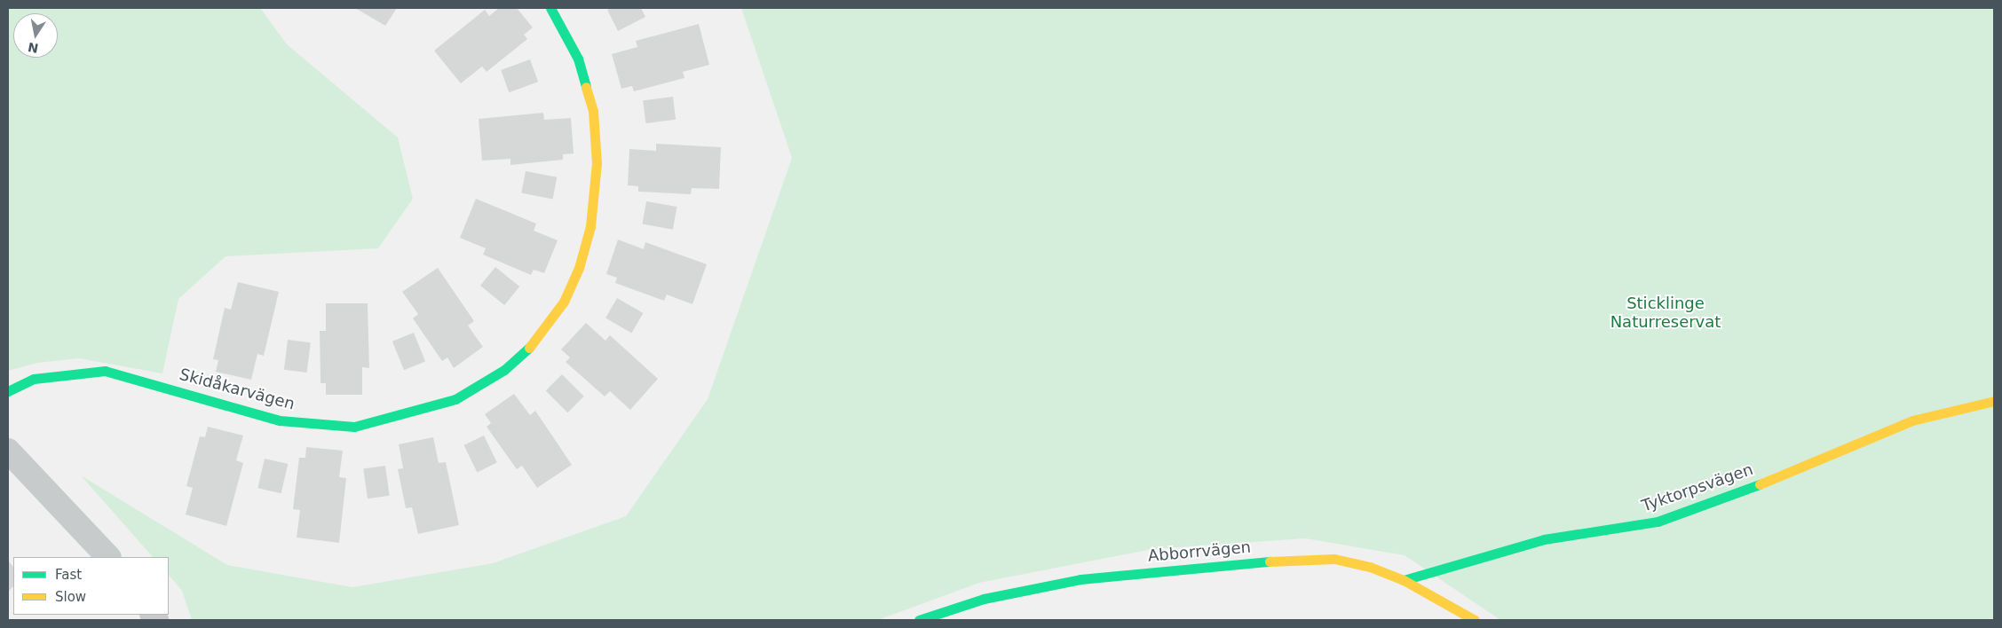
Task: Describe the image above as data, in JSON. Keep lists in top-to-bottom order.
{
  "streets": {
    "street": ["Skidåkarvägen", "Tyktorpsvägen", "Abborrvägen"]
  },
  "crossings": [
    ["Tyktorpsvägen", "Abborrvägen"]
  ],
  "parks": ["Sticklinge Naturreservat"],
  "legend": ["Fast", "Slow"],
  "north": "bottom"
}
